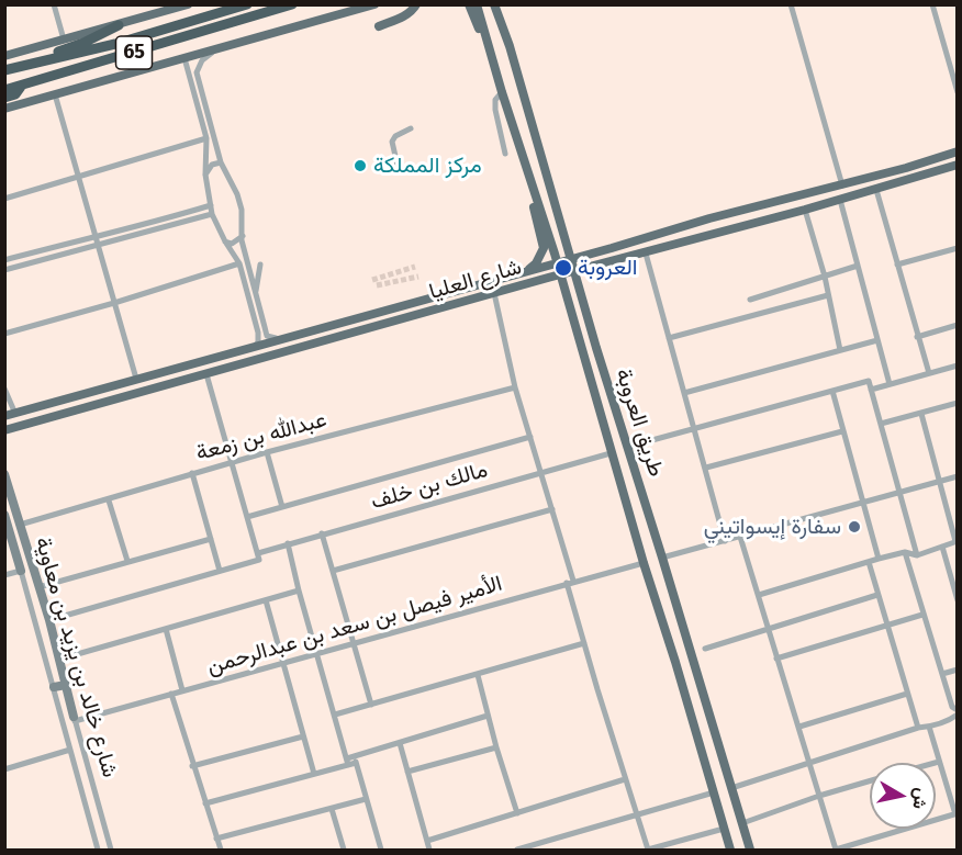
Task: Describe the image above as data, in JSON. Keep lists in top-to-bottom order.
{
  "streets": {
    "highway": ["65"],
    "main road": ["شارع العليا", "طريق العروبة", "شارع خالد بن يزيد بن معاوية"],
    "street": ["عبدالله بن زمعة", "مالك بن خلف", "الأمير فيصل بن سعد بن عبدالرحمن"]
  },
  "crossings": [
    ["شارع العليا", "طريق العروبة"],
    ["طريق العروبة", "مالك بن خلف"],
    ["طريق العروبة", "الأمير فيصل بن سعد بن عبدالرحمن"],
    ["عبدالله بن زمعة", "شارع خالد بن يزيد بن معاوية"],
    ["مالك بن خلف", "شارع خالد بن يزيد بن معاوية"],
    ["الأمير فيصل بن سعد بن عبدالرحمن", "شارع خالد بن يزيد بن معاوية"]
  ],
  "places": ["مركز المملكة", "العروبة", "سفارة إيسواتيني"],
  "north": "right"
}
